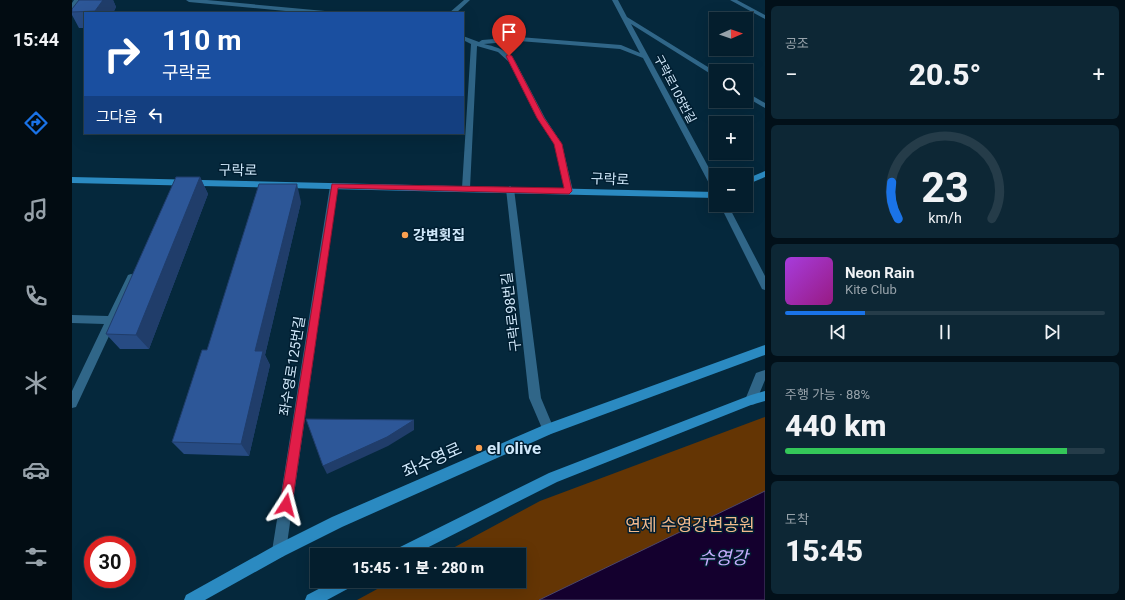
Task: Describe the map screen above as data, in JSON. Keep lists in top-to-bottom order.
{
  "streets": {
    "main road": ["구락로", "좌수영로"],
    "street": ["구락로105번길", "구락로98번길", "좌수영로125번길"]
  },
  "crossings": [
    ["구락로", "구락로98번길"],
    ["구락로", "좌수영로125번길"],
    ["구락로98번길", "좌수영로"],
    ["좌수영로125번길", "좌수영로"]
  ],
  "water": ["수영강"],
  "parks": ["연제 수영강변공원"],
  "places": ["강변횟집", "el olive"],
  "north": "right",
  "page": {
    "tabs": "15:44",
    "tile": [
      "공조",
      ["주행 가능 · 88%", "440 km"],
      ["도착", "15:45"]
    ],
    "map_buttons": ["+", "−"],
    "turn": ["110 m", "구락로"],
    "heat": ["−", "20.5°", "+"],
    "then": "그다음",
    "song": ["Neon Rain", "Kite Club"],
    "limit": "30",
    "trip": "15:45 · 1 분 · 280 m",
    "gauge": ["23", "km/h"]
  }
}
